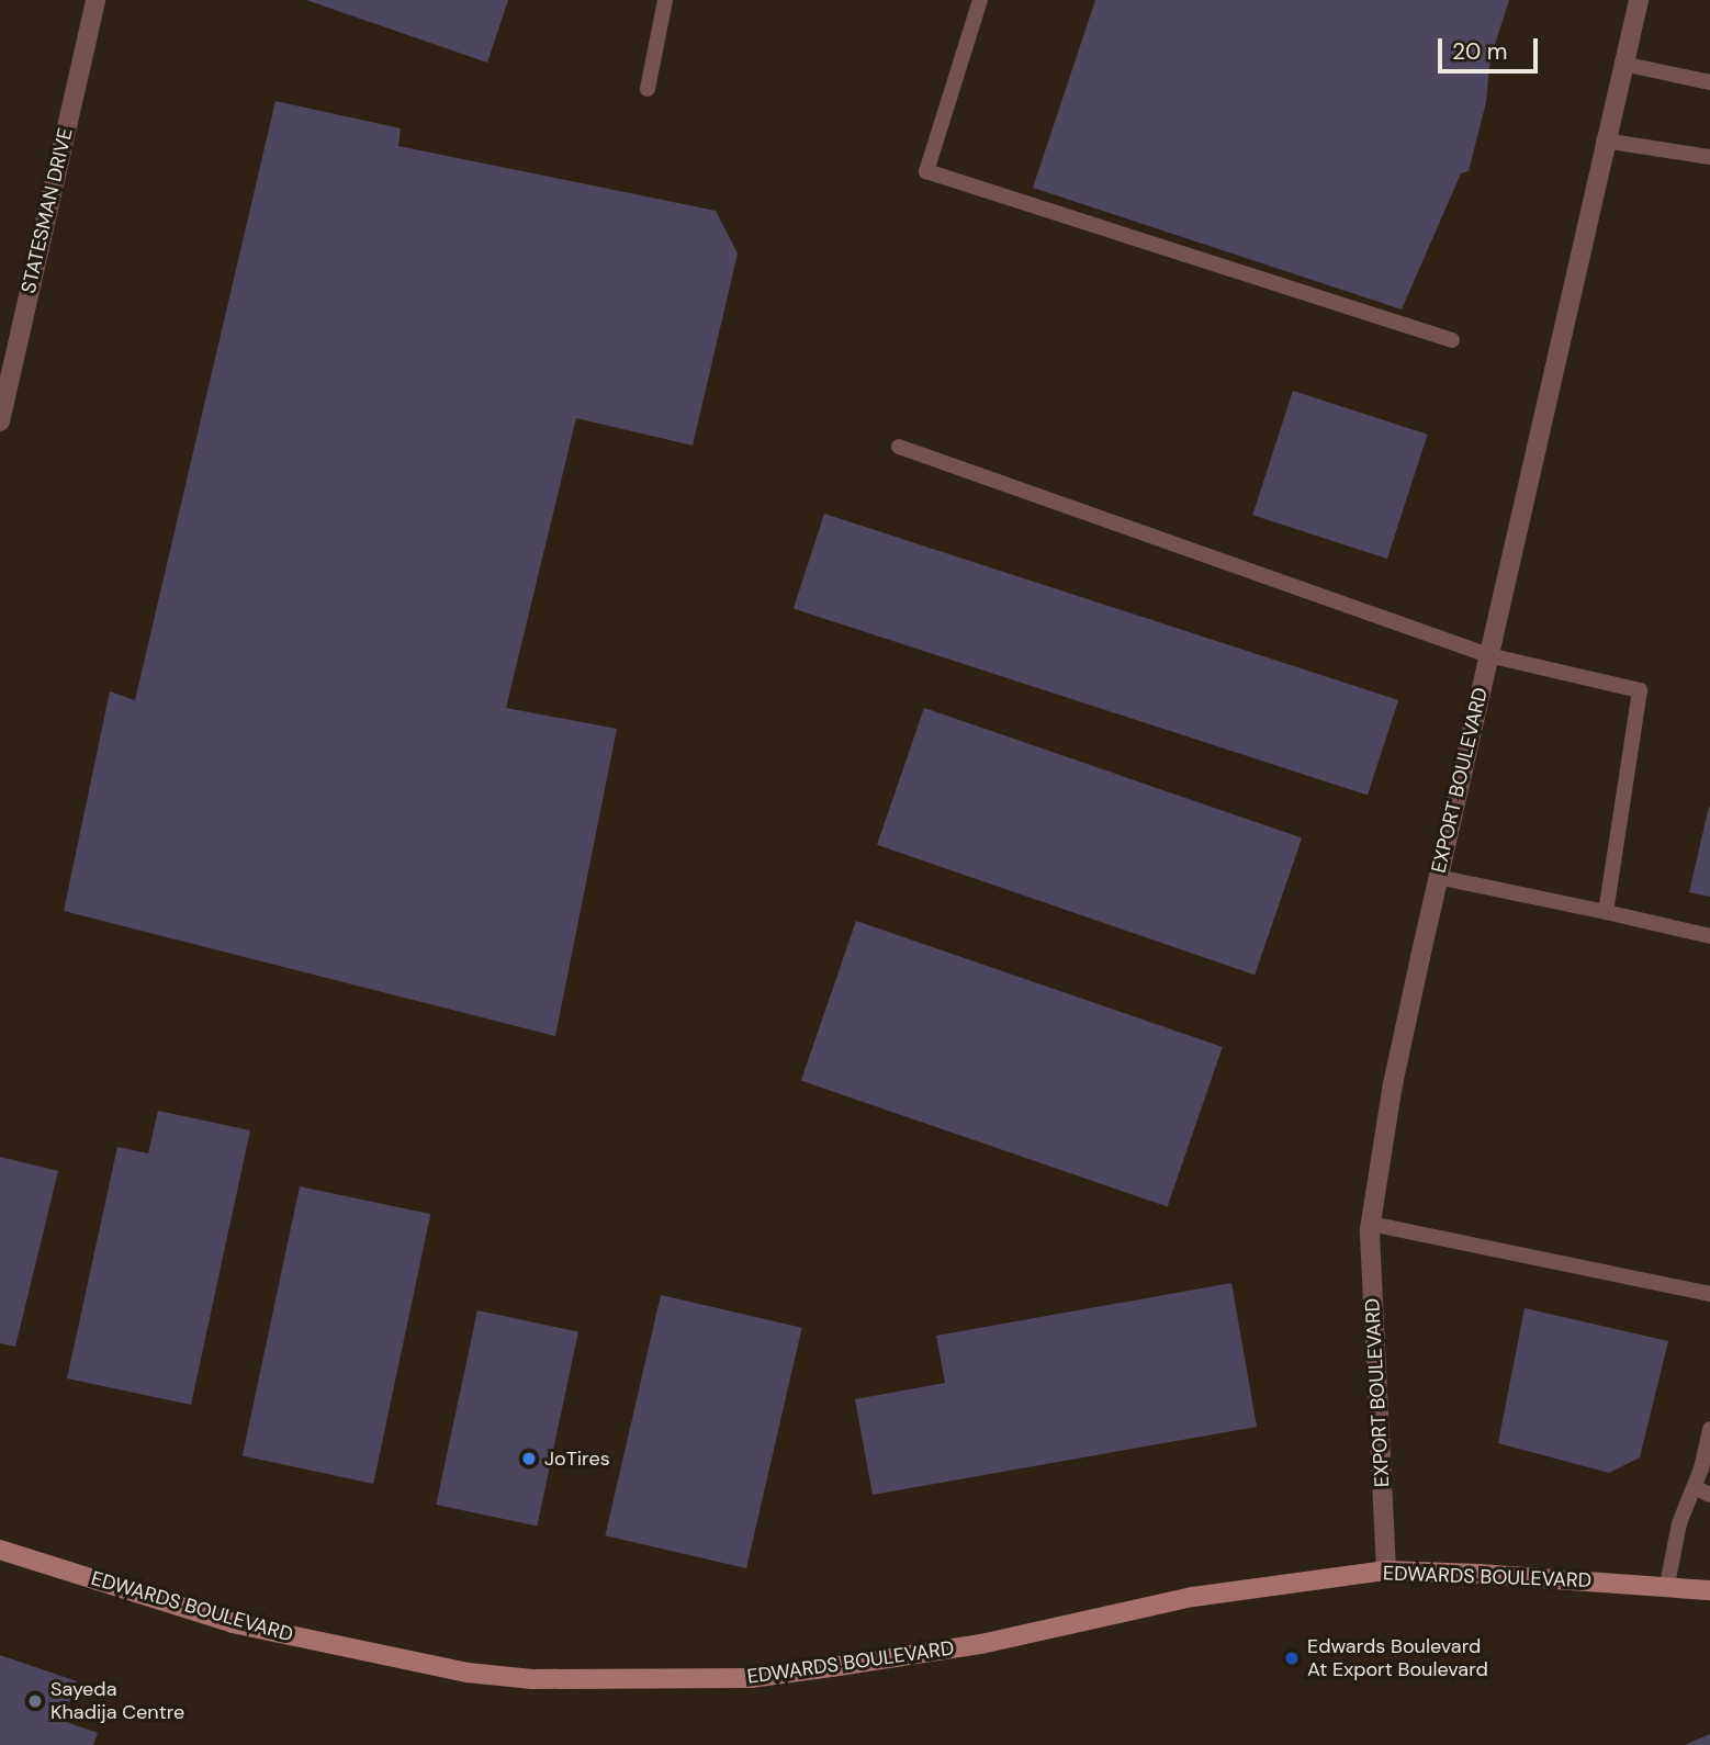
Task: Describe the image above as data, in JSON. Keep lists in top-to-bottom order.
{
  "streets": {
    "street": ["STATESMAN DRIVE", "EXPORT BOULEVARD", "EDWARDS BOULEVARD"]
  },
  "crossings": [
    ["EXPORT BOULEVARD", "EDWARDS BOULEVARD"]
  ],
  "places": ["JoTires", "Edwards Boulevard At Export Boulevard", "Sayeda Khadija Centre"],
  "scale_bar": "20 m"
}
